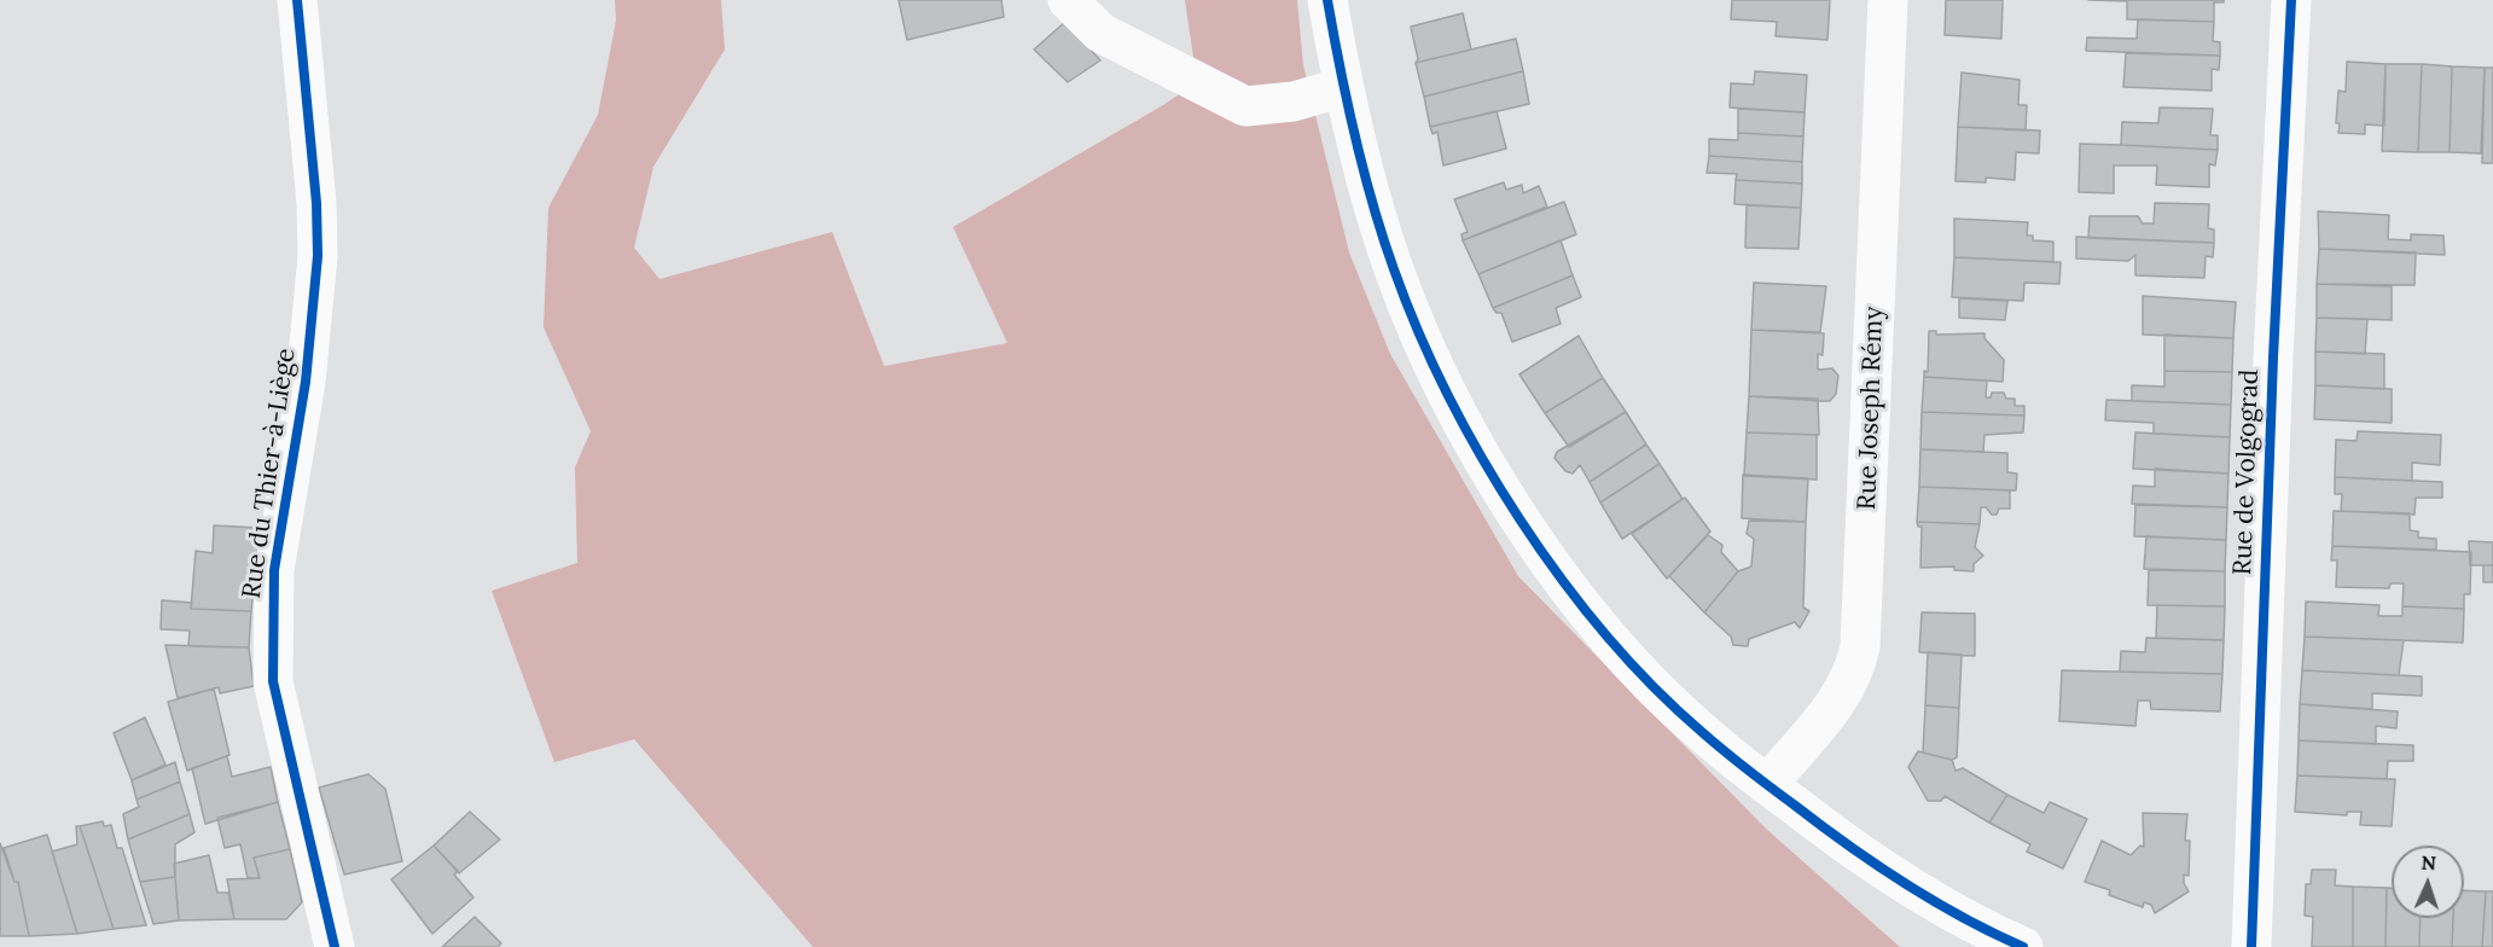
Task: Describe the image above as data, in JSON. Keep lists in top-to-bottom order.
{
  "streets": {
    "street": ["Rue Joseph Rémy", "Rue de Volgograd", "Rue du Thier-à-Liège"]
  },
  "north": "top"
}
